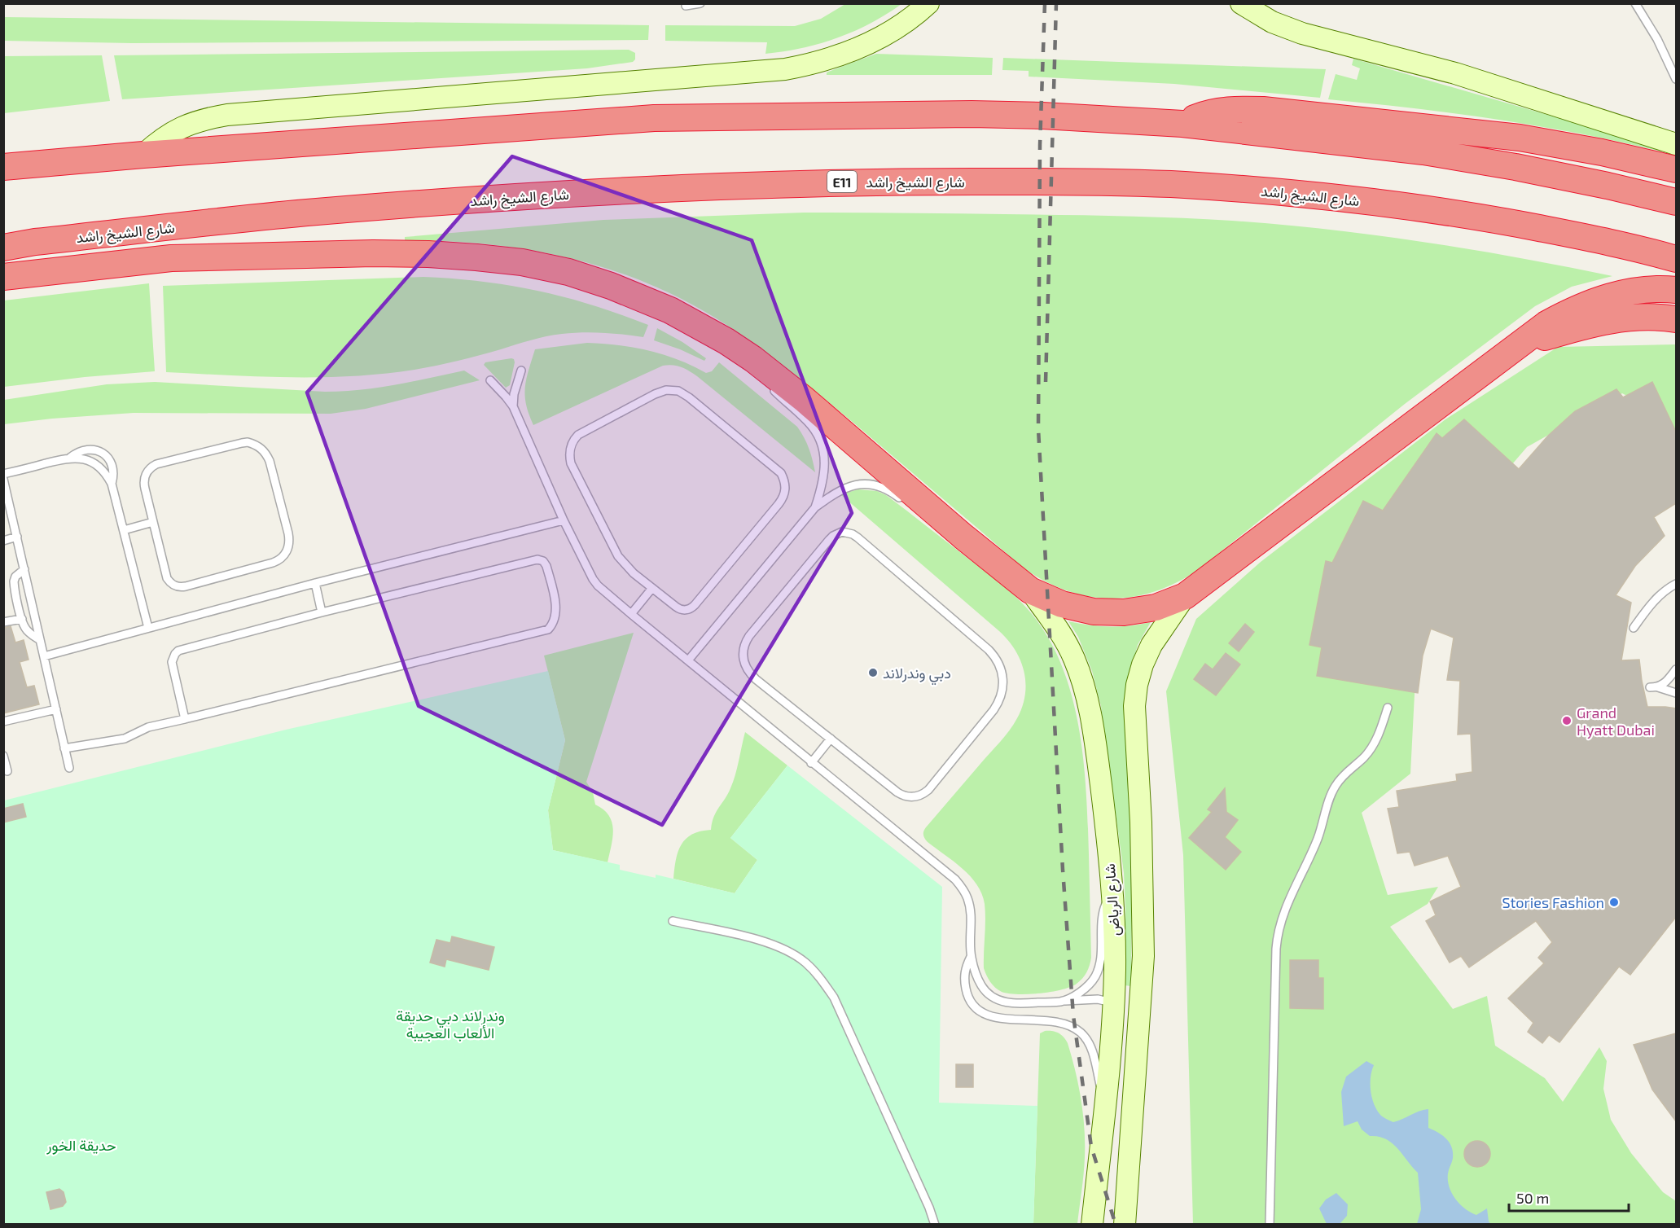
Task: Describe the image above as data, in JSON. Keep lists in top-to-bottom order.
{
  "streets": {
    "highway": ["E11", "شارع الشيخ راشد"],
    "main road": ["شارع الرياض"]
  },
  "parks": ["وندرلاند دبي حديقة الألعاب العجيبة", "حديقة الخور"],
  "places": ["دبي وندرلاند", "Grand Hyatt Dubai", "Stories Fashion"],
  "scale_bar": "50 m"
}
